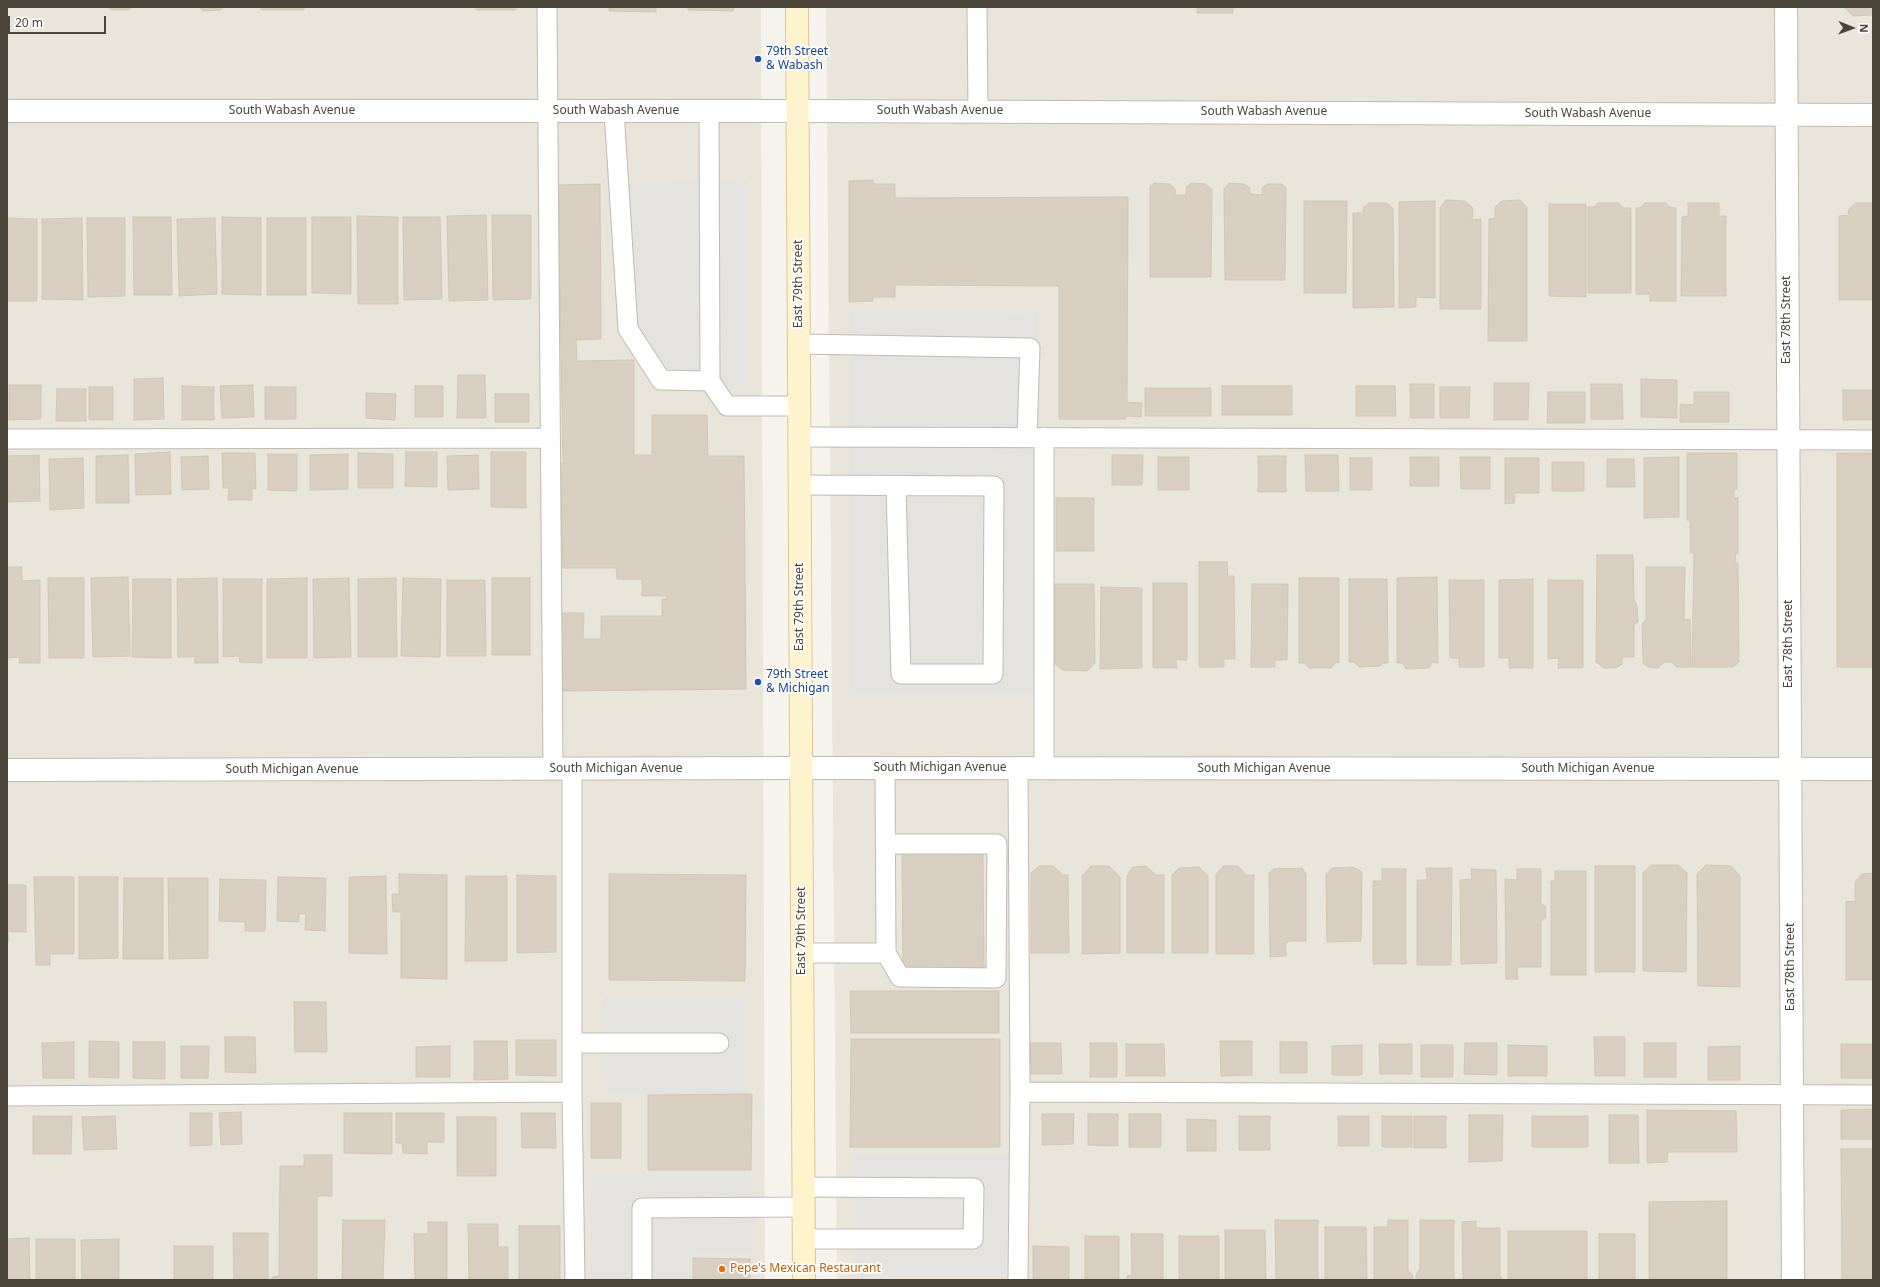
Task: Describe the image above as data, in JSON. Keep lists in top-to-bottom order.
{
  "streets": {
    "main road": ["East 79th Street"],
    "street": ["South Wabash Avenue", "East 78th Street", "South Michigan Avenue"]
  },
  "crossings": [
    ["South Wabash Avenue", "East 79th Street"],
    ["South Wabash Avenue", "East 78th Street"],
    ["East 79th Street", "South Michigan Avenue"],
    ["East 78th Street", "South Michigan Avenue"]
  ],
  "places": ["79th Street & Wabash", "79th Street & Michigan", "Pepe's Mexican Restaurant"],
  "scale_bar": "20 m",
  "north": "right"
}
